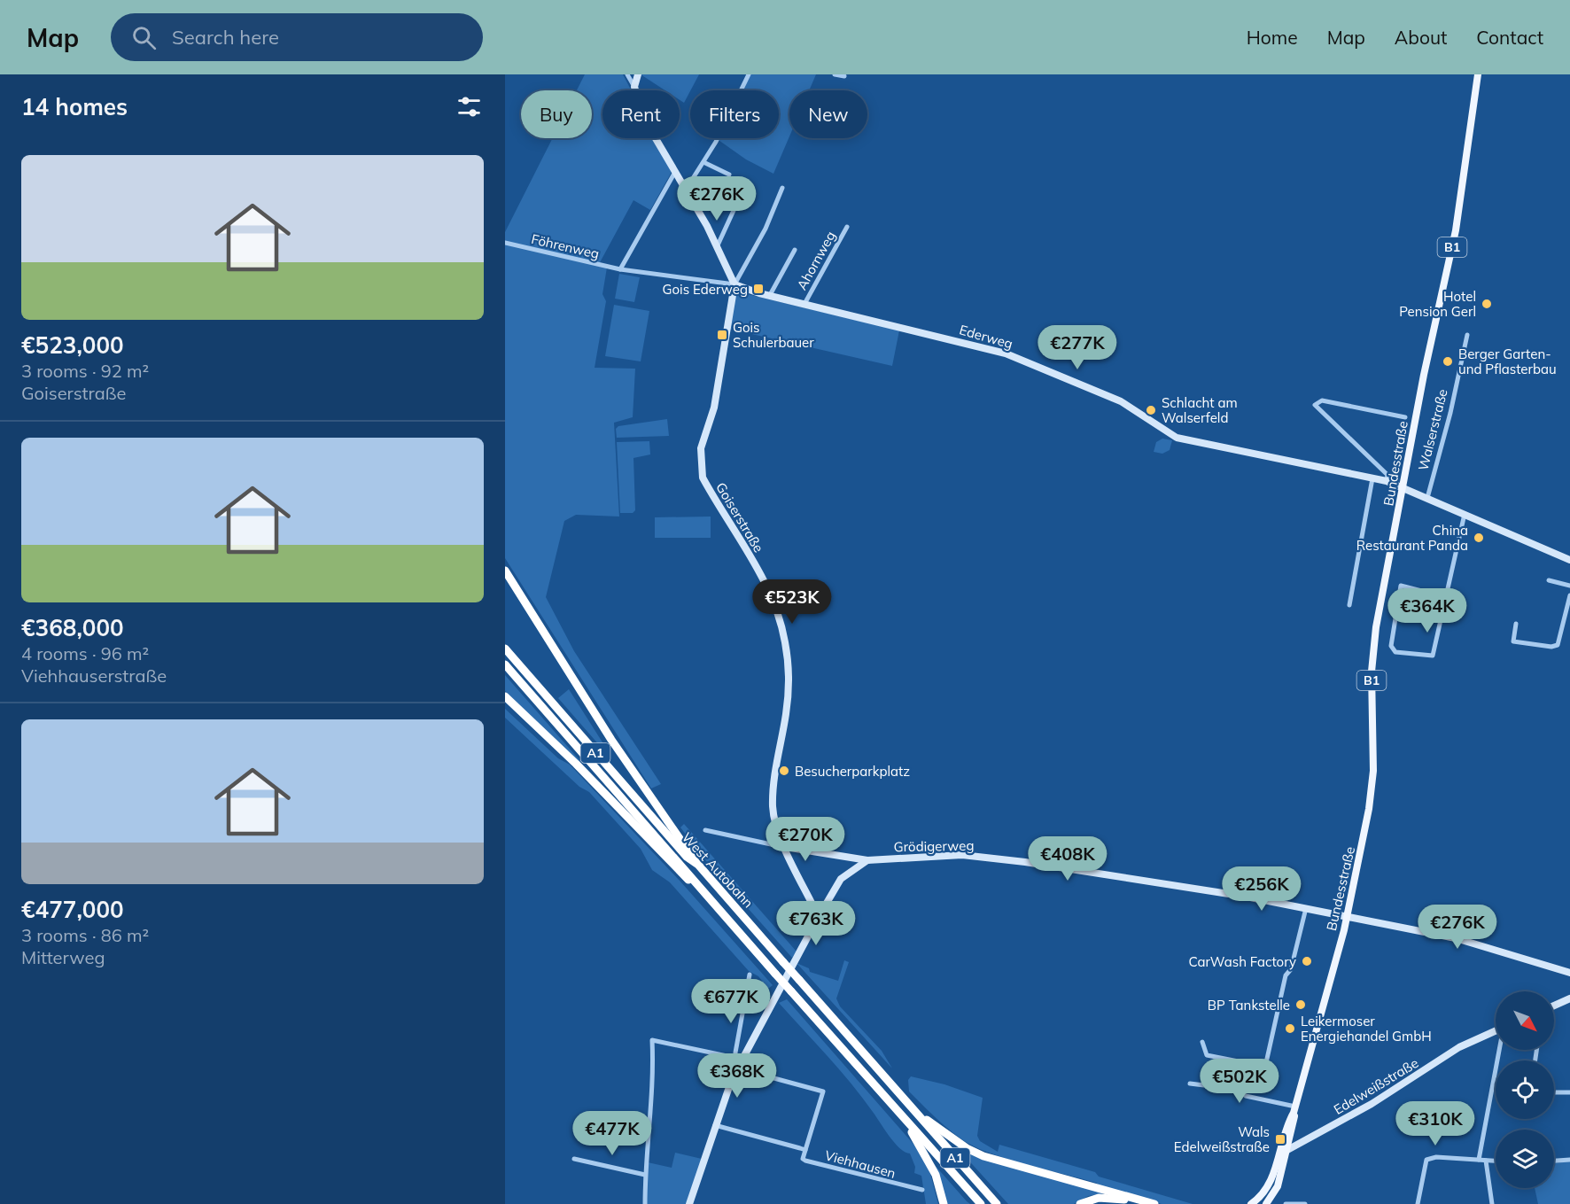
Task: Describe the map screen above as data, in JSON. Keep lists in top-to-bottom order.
{
  "streets": {
    "highway": ["A1", "West Autobahn"],
    "main road": ["B1", "Bundesstraße"],
    "street": [
      "Föhrenweg",
      "Ahornweg",
      "Ederweg",
      "Walserstraße",
      "Goiserstraße",
      "Grödigerweg",
      "Edelweißstraße",
      "Viehhausen"
    ]
  },
  "crossings": [
    ["Föhrenweg", "Ederweg"],
    ["Föhrenweg", "Goiserstraße"],
    ["Ahornweg", "Ederweg"],
    ["Ederweg", "Bundesstraße"],
    ["Ederweg", "Goiserstraße"],
    ["Bundesstraße", "Grödigerweg"],
    ["Bundesstraße", "Edelweißstraße"],
    ["Goiserstraße", "Grödigerweg"]
  ],
  "places": {
    "transit": ["Gois Ederweg", "Gois Schulerbauer", "Wals Edelweißstraße"],
    "other": [
      "Hotel Pension Gerl",
      "Berger Garten- und Pflasterbau",
      "Schlacht am Walserfeld",
      "China Restaurant Panda",
      "Besucherparkplatz",
      "CarWash Factory",
      "BP Tankstelle",
      "Leikermoser Energiehandel GmbH"
    ]
  },
  "north": "bottom right",
  "page": {
    "header": "Map",
    "search": "Search here",
    "nav": [
      "Home",
      "Map",
      "About",
      "Contact"
    ],
    "heading": "14 homes",
    "chip": [
      "Buy",
      "Rent",
      "Filters",
      "New"
    ],
    "list": [
      {
        "name": "€523,000",
        "note": "3 rooms · 92 m² · Goiserstraße"
      },
      {
        "name": "€368,000",
        "note": "4 rooms · 96 m² · Viehhauserstraße"
      },
      {
        "name": "€477,000",
        "note": "3 rooms · 86 m² · Mitterweg"
      }
    ],
    "price": [
      "€276K",
      "€277K",
      "€523K",
      "€364K",
      "€270K",
      "€408K",
      "€256K",
      "€763K",
      "€276K",
      "€677K",
      "€368K",
      "€502K",
      "€310K",
      "€477K"
    ]
  }
}
